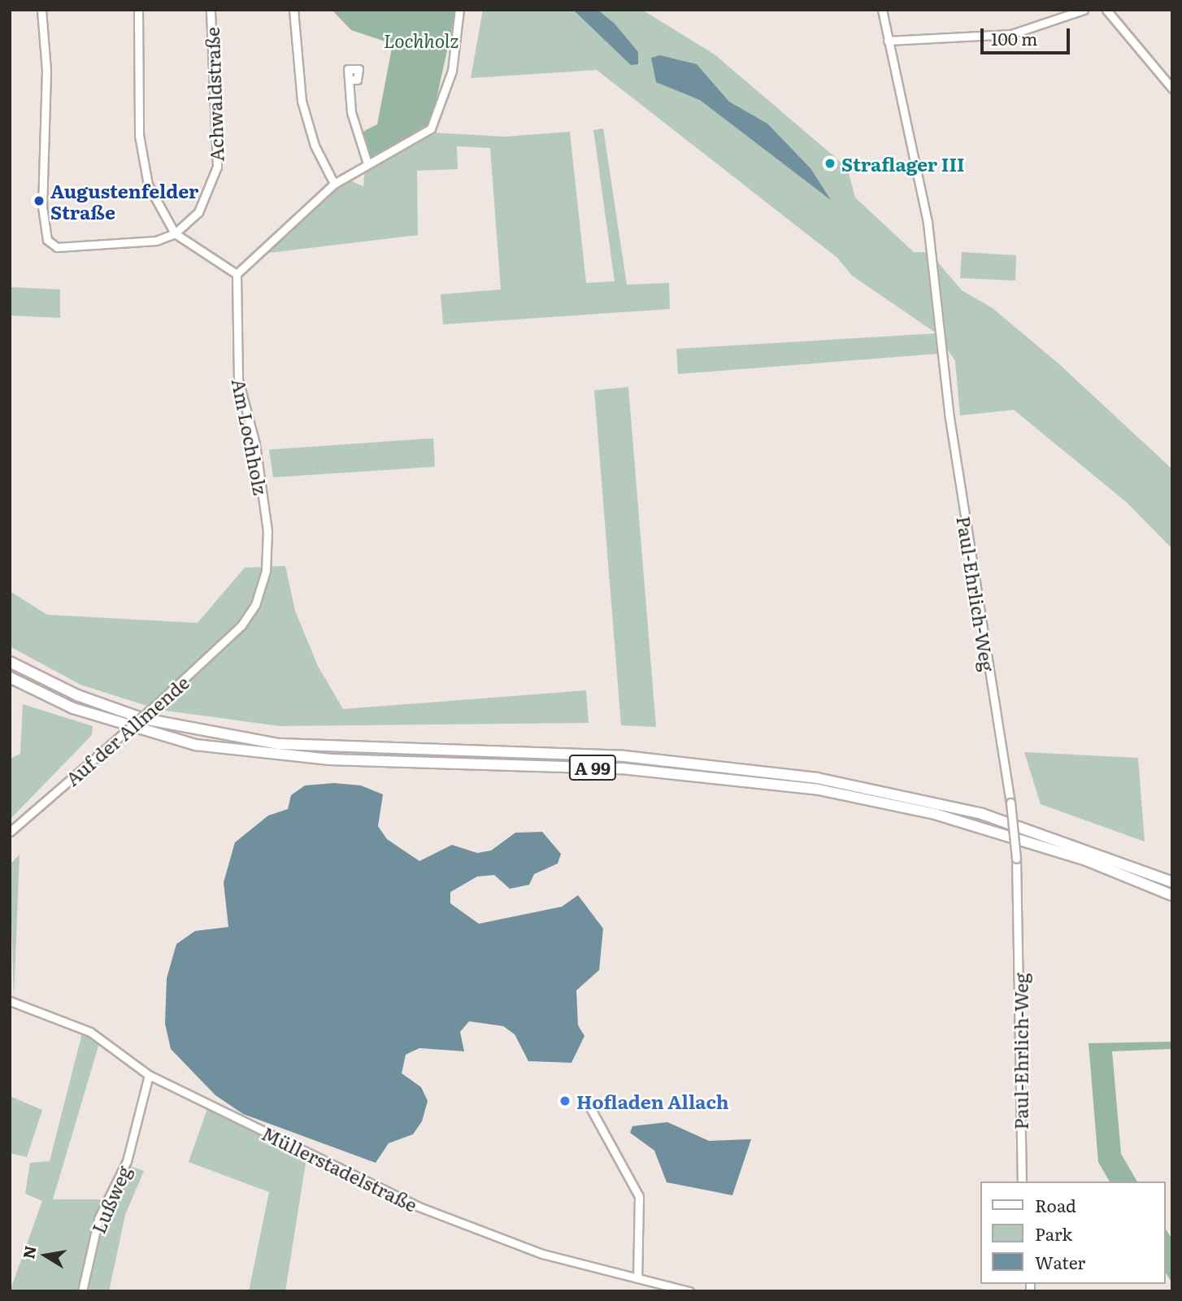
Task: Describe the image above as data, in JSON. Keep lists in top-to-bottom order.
{
  "streets": {
    "highway": ["A 99"],
    "street": [
      "Achwaldstraße",
      "Am Lochholz",
      "Paul-Ehrlich-Weg",
      "Auf der Allmende",
      "Müllerstadelstraße",
      "Lußweg"
    ]
  },
  "crossings": [
    ["Am Lochholz", "Auf der Allmende"],
    ["Müllerstadelstraße", "Lußweg"]
  ],
  "parks": ["Lochholz"],
  "places": ["Straflager III", "Augustenfelder Straße", "Hofladen Allach"],
  "legend": ["Road", "Park", "Water"],
  "scale_bar": "100 m",
  "north": "left"
}
